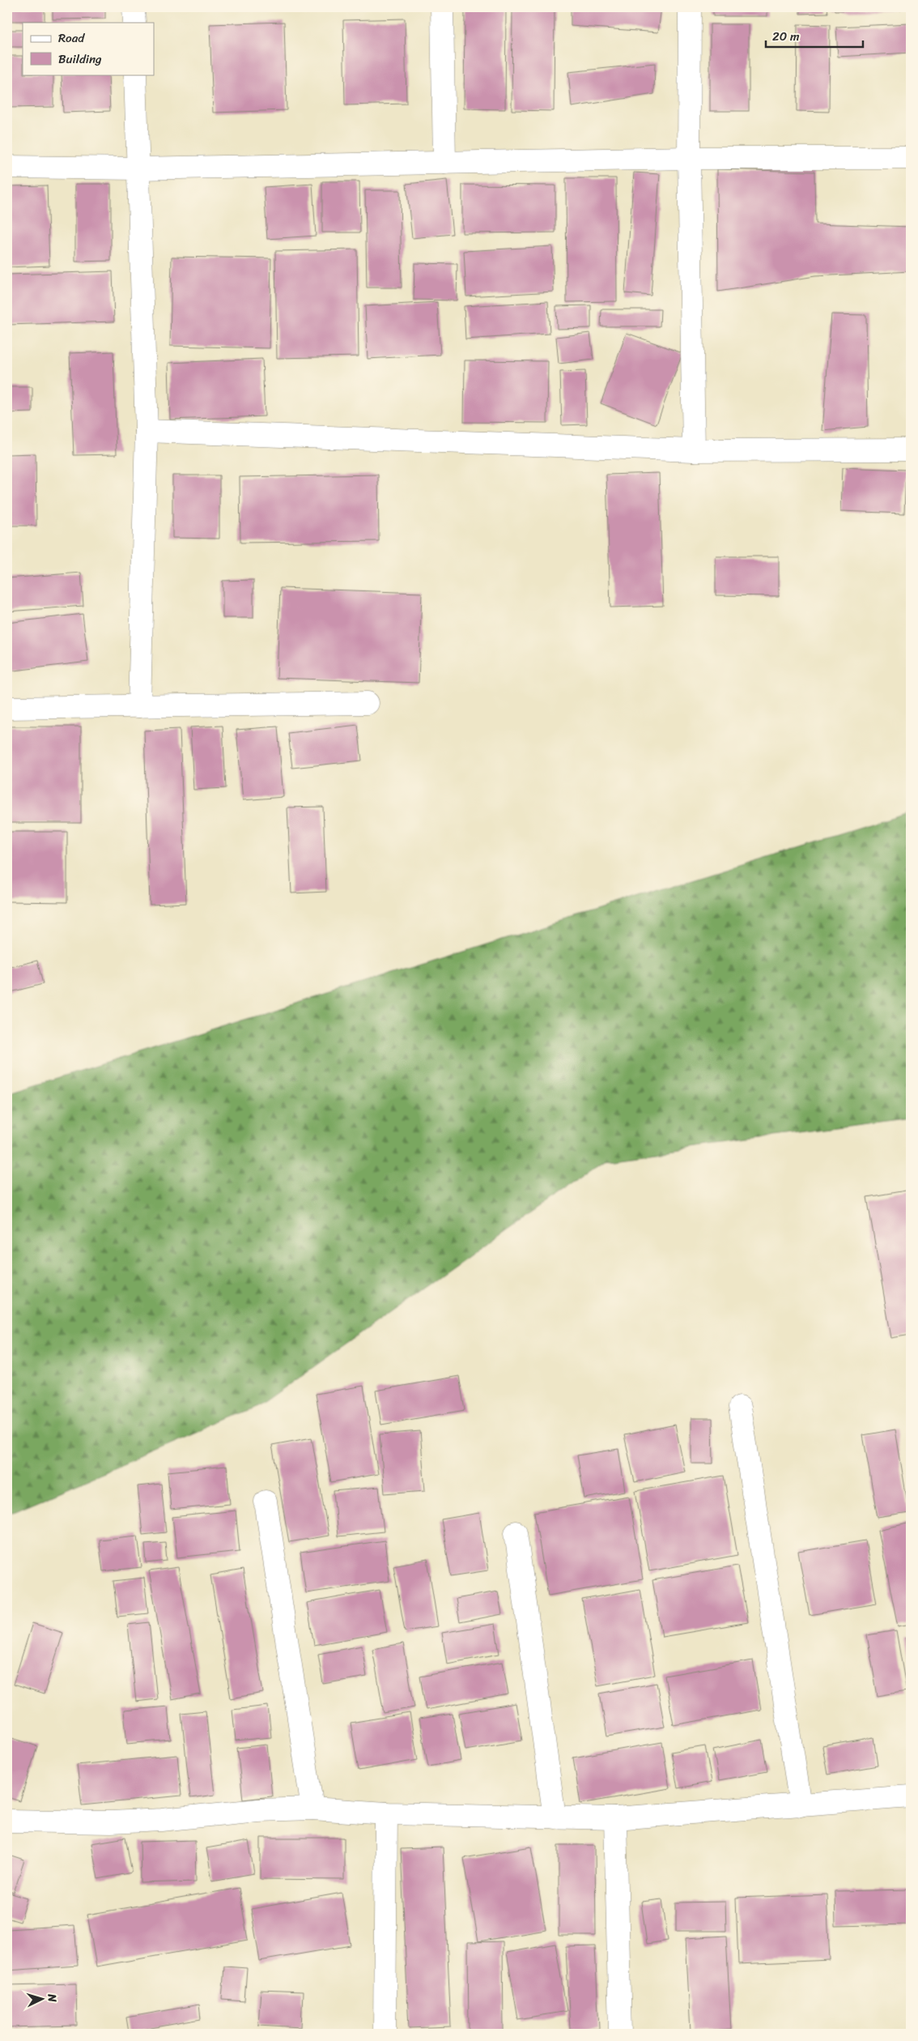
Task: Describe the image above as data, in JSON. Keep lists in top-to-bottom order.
{
  "legend": ["Road", "Building"],
  "scale_bar": "20 m",
  "north": "right"
}
